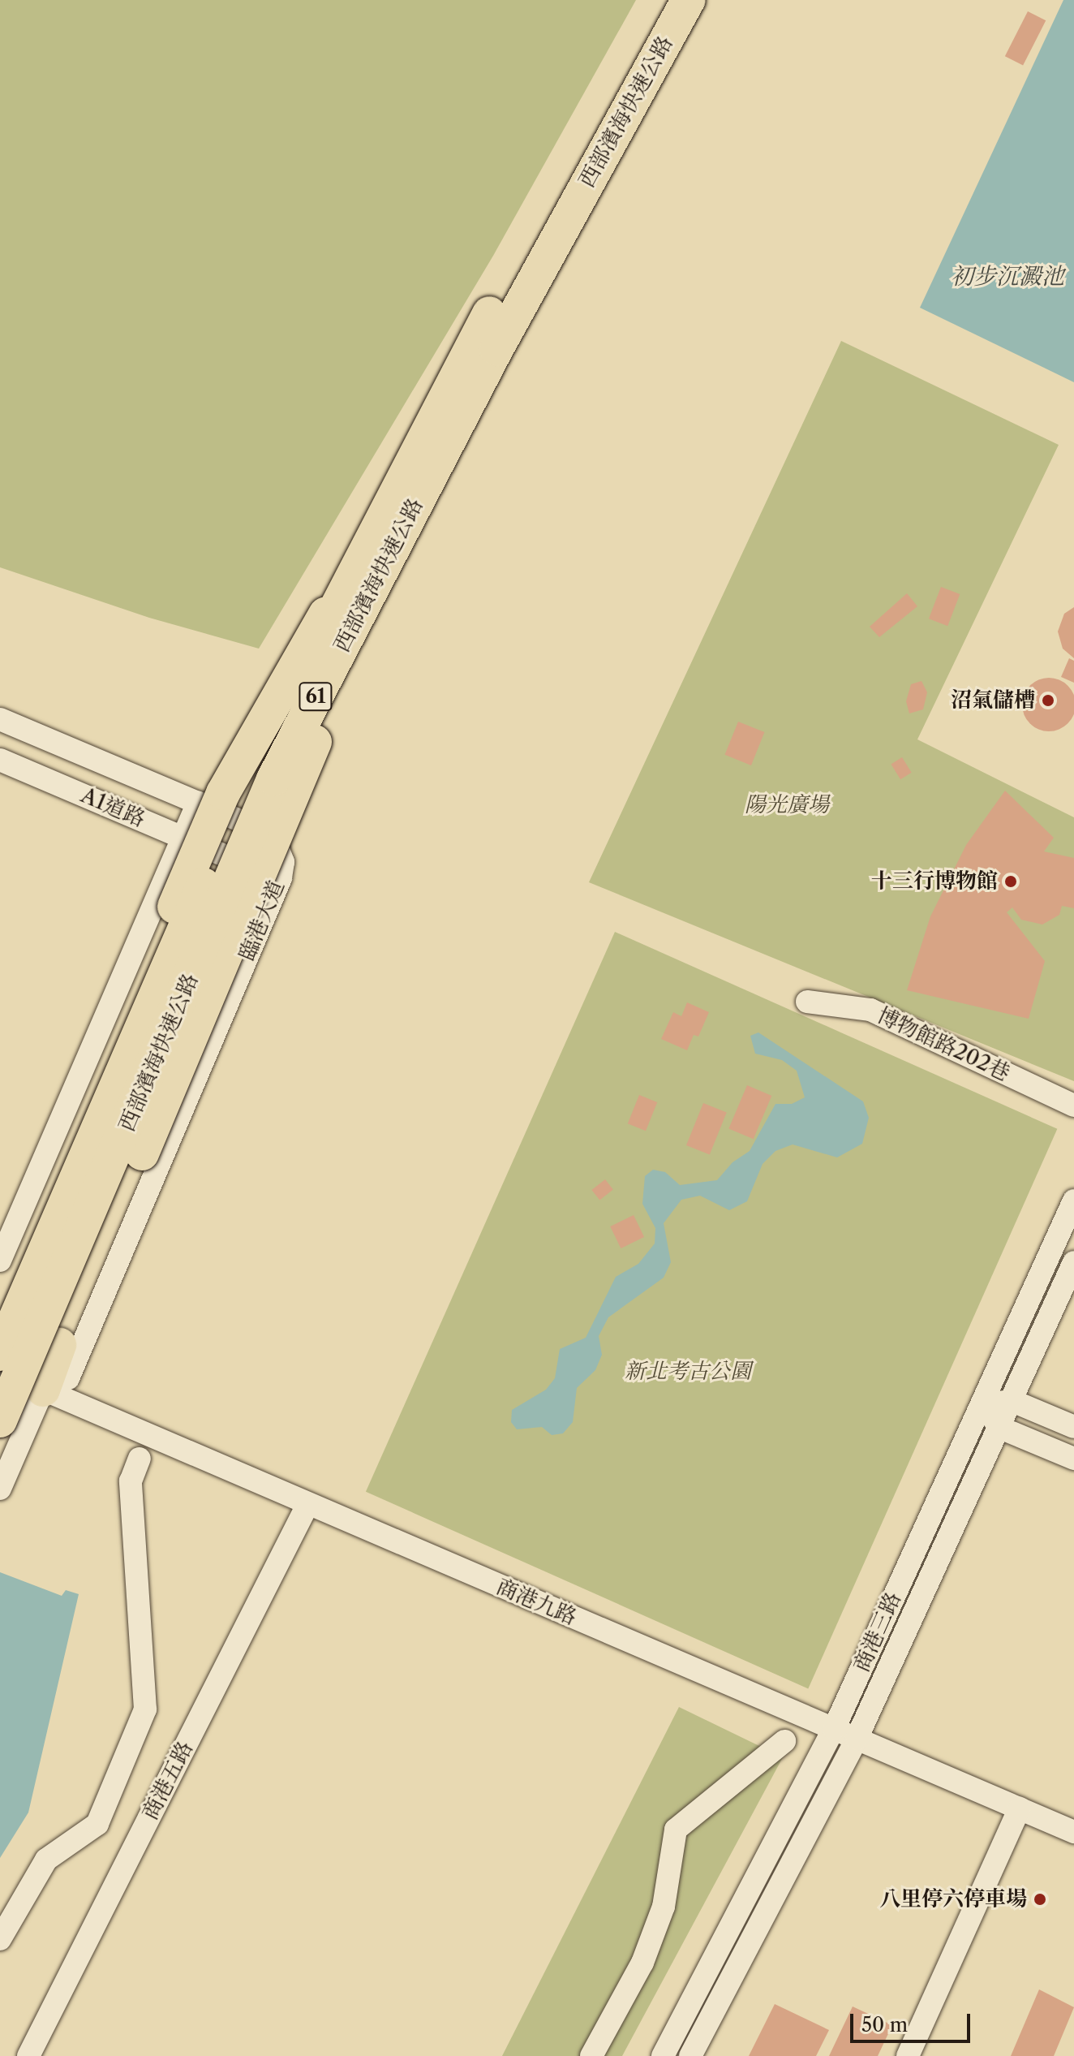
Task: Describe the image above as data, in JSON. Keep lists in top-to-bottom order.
{
  "streets": {
    "highway": ["西部濱海快速公路", "61"],
    "street": [
      "A1道路",
      "臨港大道",
      "博物館路202巷",
      "商港九路",
      "商港三路",
      "商港五路"
    ]
  },
  "crossings": [
    ["西部濱海快速公路", "商港九路"],
    ["A1道路", "臨港大道"],
    ["臨港大道", "商港九路"],
    ["商港九路", "商港三路"],
    ["商港九路", "商港五路"]
  ],
  "water": ["初步沉澱池"],
  "parks": ["陽光廣場", "新北考古公園"],
  "places": ["沼氣儲槽", "十三行博物館", "八里停六停車場"],
  "scale_bar": "50 m"
}
